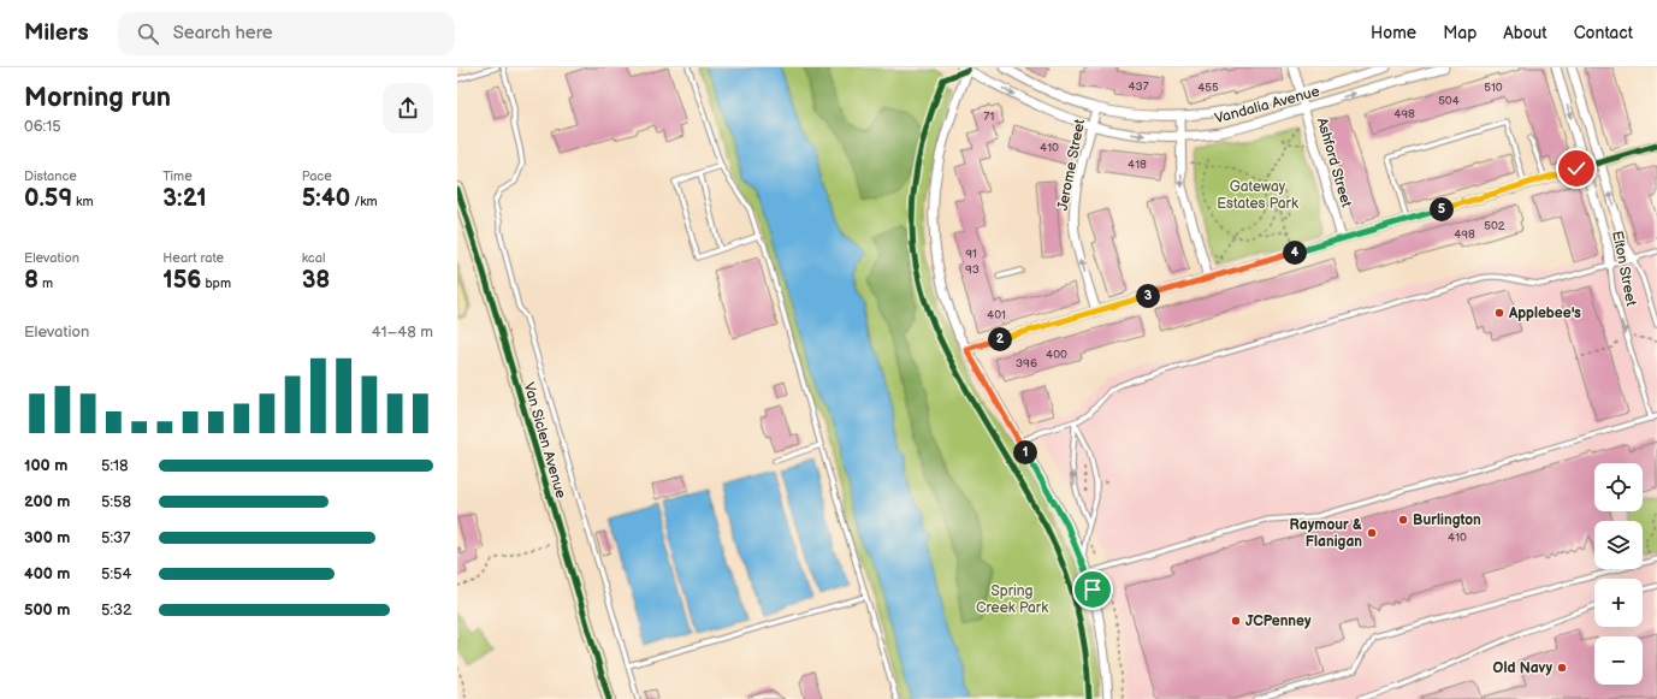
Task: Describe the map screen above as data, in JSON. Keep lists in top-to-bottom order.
{
  "streets": {
    "street": [
      "Vandalia Avenue",
      "Ashford Street",
      "Jerome Street",
      "Elton Street",
      "Van Siclen Avenue"
    ]
  },
  "crossings": [
    ["Vandalia Avenue", "Ashford Street"],
    ["Vandalia Avenue", "Jerome Street"]
  ],
  "one_way": ["Jerome Street"],
  "parks": ["Gateway Estates Park", "Spring Creek Park"],
  "places": [
    "Applebee's",
    "Burlington",
    "Raymour & Flanigan",
    "JCPenney",
    "Old Navy"
  ],
  "house_numbers": [
    "437",
    "455",
    "510",
    "504",
    "498",
    "71",
    "410",
    "418",
    "502",
    "498",
    "91",
    "93",
    "401",
    "400",
    "396",
    "410"
  ],
  "page": {
    "header": "Milers",
    "search": "Search here",
    "nav": [
      "Home",
      "Map",
      "About",
      "Contact"
    ],
    "heading": ["Morning run", "06:15"],
    "stats": [
      ["Distance", "0.59 km"],
      ["Time", "3:21"],
      ["Pace", "5:40 /km"],
      ["Elevation", "8 m"],
      ["Heart rate", "156 bpm"],
      ["kcal", "38"]
    ],
    "pins": [
      "5",
      "4",
      "3",
      "2",
      "1"
    ],
    "chart": ["Elevation", "41–48 m"],
    "list": [
      {
        "name": "100 m",
        "note": "5:18"
      },
      {
        "name": "200 m",
        "note": "5:58"
      },
      {
        "name": "300 m",
        "note": "5:37"
      },
      {
        "name": "400 m",
        "note": "5:54"
      },
      {
        "name": "500 m",
        "note": "5:32"
      }
    ],
    "map_buttons": ["+", "−"]
  }
}
